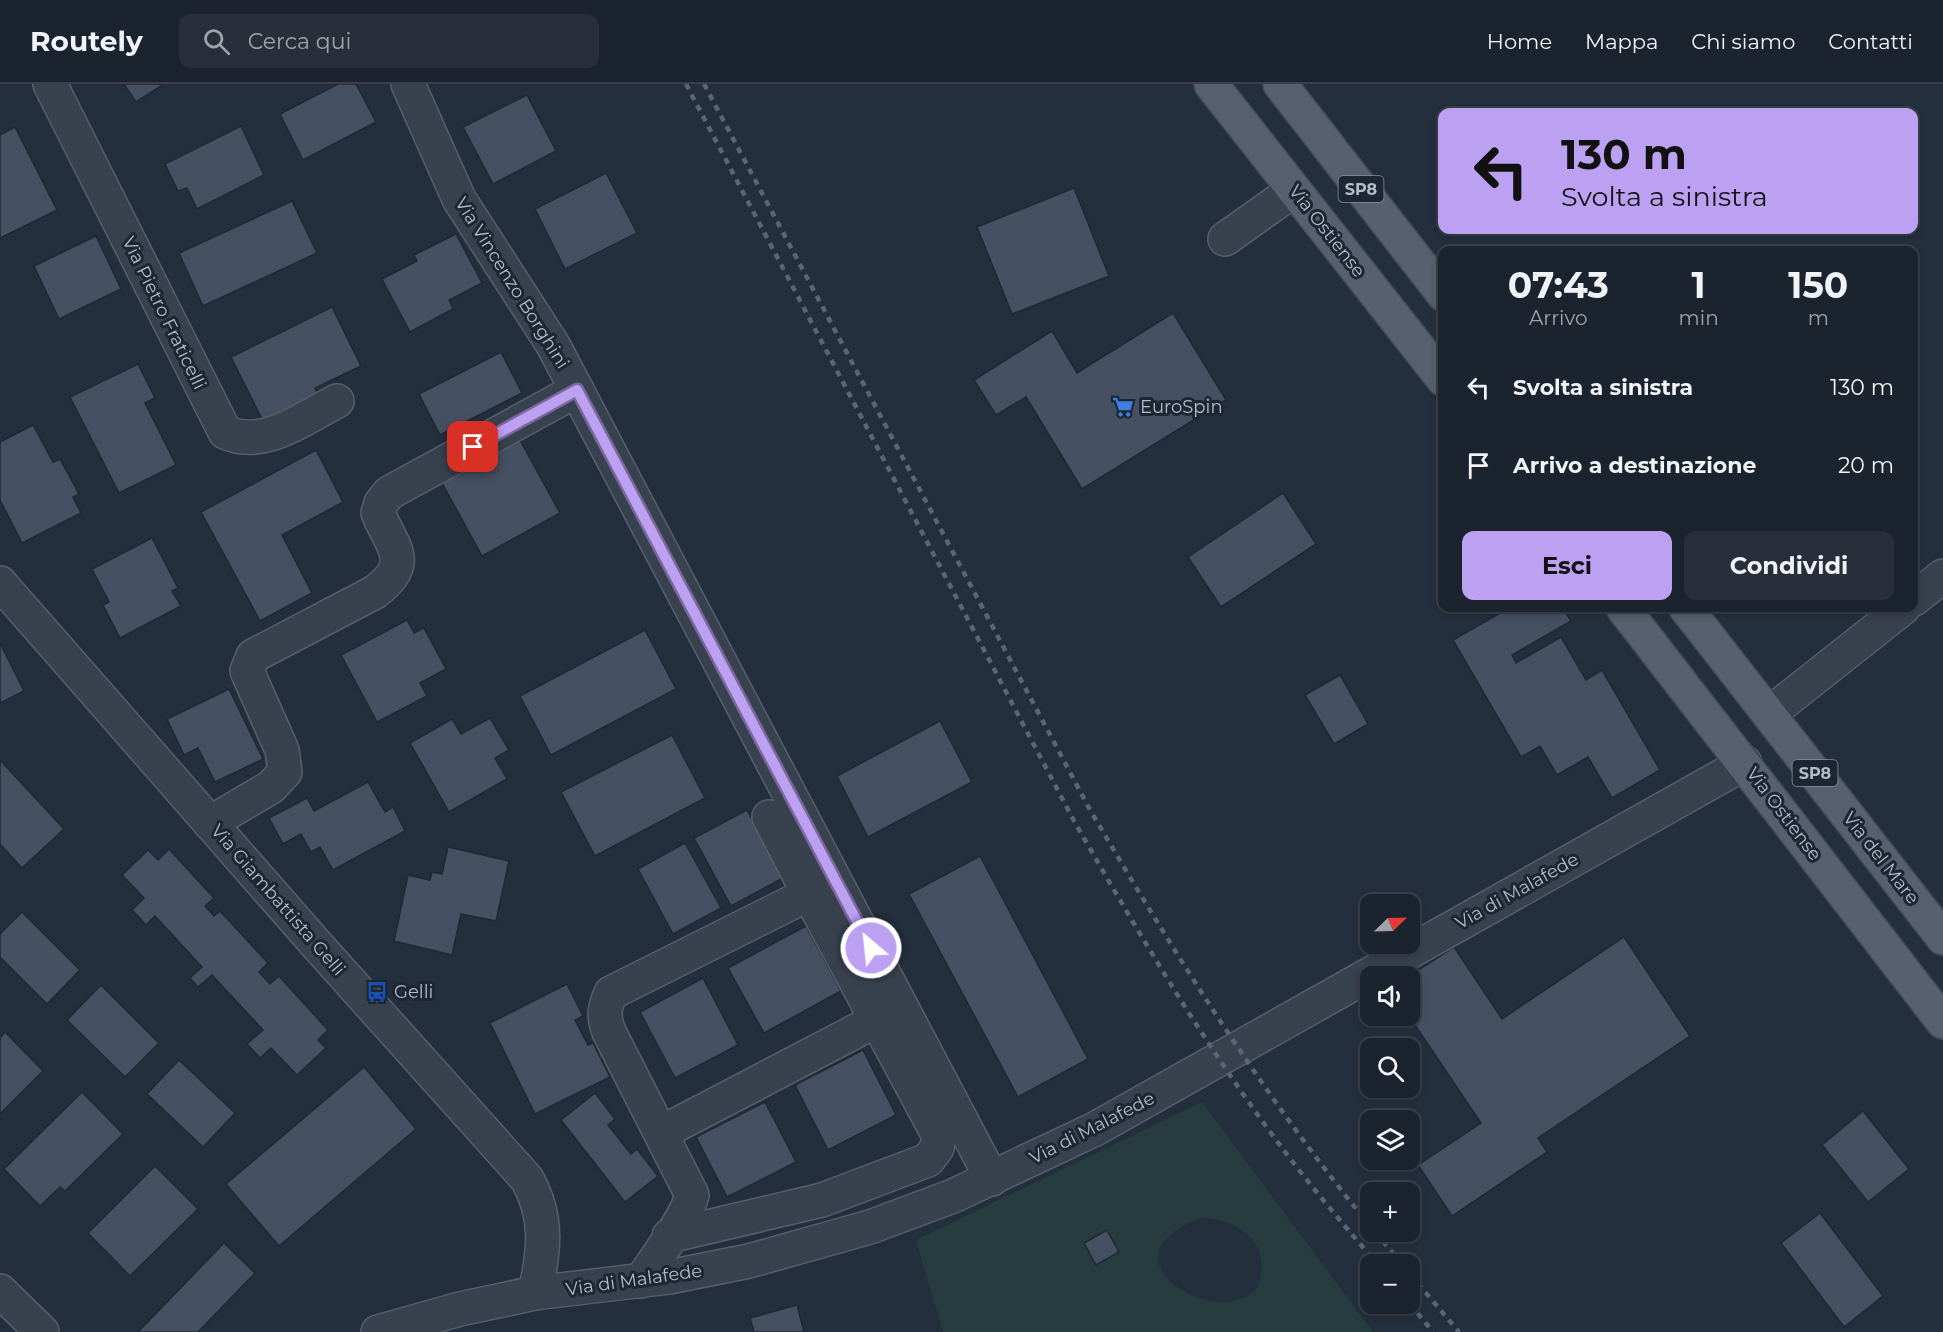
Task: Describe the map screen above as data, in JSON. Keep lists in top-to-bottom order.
{
  "streets": {
    "main road": ["SP8", "Via Ostiense", "Via del Mare"],
    "street": [
      "Via Vincenzo Borghini",
      "Via Pietro Fraticelli",
      "Via di Malafede",
      "Via Giambattista Gelli"
    ]
  },
  "crossings": [
    ["Via Ostiense", "Via di Malafede"],
    ["Via Vincenzo Borghini", "Via di Malafede"],
    ["Via di Malafede", "Via Giambattista Gelli"]
  ],
  "places": {
    "supermarket": ["EuroSpin"],
    "bus stop": ["Gelli"]
  },
  "north": "top right",
  "page": {
    "header": "Routely",
    "search": "Cerca qui",
    "nav": [
      "Home",
      "Mappa",
      "Chi siamo",
      "Contatti"
    ],
    "turn": ["130 m", "Svolta a sinistra"],
    "eta": [
      "07:43",
      "Arrivo",
      "1",
      "min",
      "150",
      "m"
    ],
    "list": [
      {
        "name": "Svolta a sinistra",
        "value": "130 m"
      },
      {
        "name": "Arrivo a destinazione",
        "value": "20 m"
      }
    ],
    "buttons": ["Esci", "Condividi"],
    "map_buttons": ["+", "−"]
  }
}
